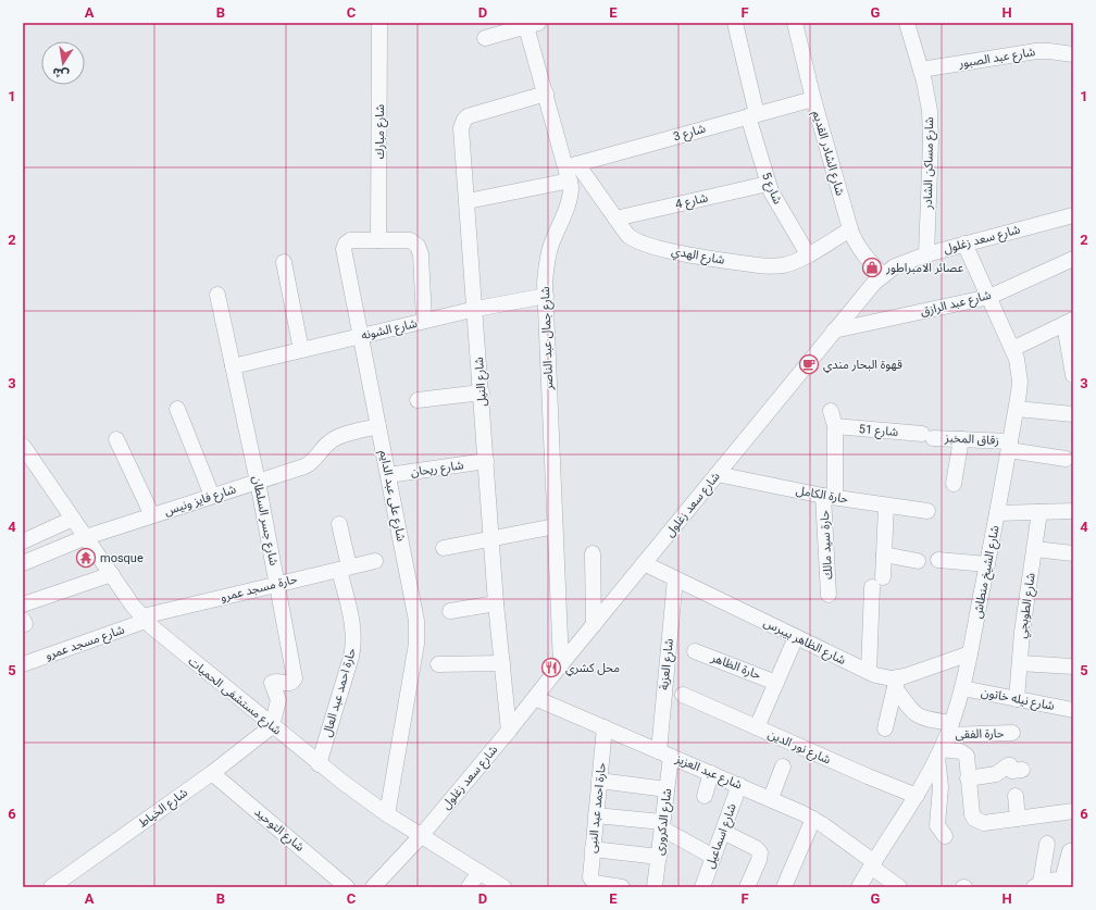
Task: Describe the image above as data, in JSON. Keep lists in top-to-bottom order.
{
  "streets": {
    "street": [
      "شارع عبد الصبور",
      "شارع مبارك",
      "شارع 3",
      "شارع الشادر القديم",
      "شارع مساكن الشادر",
      "شارع 5",
      "شارع 4",
      "شارع سعد زغلول",
      "شارع الهدي",
      "شارع عبد الرازق",
      "شارع الشونه",
      "شارع جمال عبد الناصر",
      "شارع النيل",
      "شارع 51",
      "زقاق المخبز",
      "شارع ريحان",
      "حارة الكامل",
      "شارع على عبد الدايم",
      "شارع فايز ونيس",
      "شارع جسر السلطان",
      "حارة سيد مالك",
      "شارع الشيخ منطاش",
      "حارة مسجد عمرو",
      "شارع الطوبجي",
      "شارع الظاهر بيبرس",
      "شارع مسجد عمرو",
      "شارع العزبة",
      "حارة الظاهر",
      "حارة احمد عبد العال",
      "شارع مستشفى الحميات",
      "شارع نيله خاتون",
      "حارة الفقى",
      "شارع نور الدين",
      "شارع عبد العزيز",
      "شارع الخياط",
      "حارة احمد عبد النبى",
      "شارع الدكرورى",
      "شارع التوحيد",
      "شارع اسماعيل"
    ]
  },
  "crossings": [
    ["شارع عبد الصبور", "شارع مساكن الشادر"],
    ["شارع مبارك", "شارع على عبد الدايم"],
    ["شارع 3", "شارع الشادر القديم"],
    ["شارع 3", "شارع 5"],
    ["شارع 3", "شارع الهدي"],
    ["شارع 3", "شارع جمال عبد الناصر"],
    ["شارع 3", "شارع النيل"],
    ["شارع الشادر القديم", "شارع سعد زغلول"],
    ["شارع الشادر القديم", "شارع الهدي"],
    ["شارع مساكن الشادر", "شارع سعد زغلول"],
    ["شارع 5", "شارع 4"],
    ["شارع 5", "شارع الهدي"],
    ["شارع 4", "شارع الهدي"],
    ["شارع سعد زغلول", "شارع عبد الرازق"],
    ["شارع سعد زغلول", "شارع جمال عبد الناصر"],
    ["شارع سعد زغلول", "شارع النيل"],
    ["شارع سعد زغلول", "حارة الكامل"],
    ["شارع سعد زغلول", "شارع الشيخ منطاش"],
    ["شارع سعد زغلول", "شارع الظاهر بيبرس"],
    ["شارع سعد زغلول", "شارع مستشفى الحميات"],
    ["شارع سعد زغلول", "شارع عبد العزيز"],
    ["شارع الهدي", "شارع جمال عبد الناصر"],
    ["شارع عبد الرازق", "شارع الشيخ منطاش"],
    ["شارع الشونه", "شارع جمال عبد الناصر"],
    ["شارع الشونه", "شارع النيل"],
    ["شارع الشونه", "شارع على عبد الدايم"],
    ["شارع الشونه", "شارع جسر السلطان"],
    ["شارع جمال عبد الناصر", "شارع النيل"],
    ["شارع النيل", "شارع ريحان"],
    ["شارع 51", "زقاق المخبز"],
    ["شارع 51", "حارة سيد مالك"],
    ["زقاق المخبز", "شارع الشيخ منطاش"],
    ["شارع ريحان", "شارع على عبد الدايم"],
    ["حارة الكامل", "حارة سيد مالك"],
    ["شارع على عبد الدايم", "شارع فايز ونيس"],
    ["شارع على عبد الدايم", "شارع مستشفى الحميات"],
    ["شارع فايز ونيس", "شارع جسر السلطان"],
    ["شارع فايز ونيس", "شارع مستشفى الحميات"],
    ["شارع جسر السلطان", "حارة مسجد عمرو"],
    ["شارع جسر السلطان", "شارع مستشفى الحميات"],
    ["شارع جسر السلطان", "شارع الخياط"],
    ["شارع الشيخ منطاش", "شارع الظاهر بيبرس"],
    ["شارع الشيخ منطاش", "شارع نيله خاتون"],
    ["شارع الشيخ منطاش", "حارة الفقى"],
    ["شارع الشيخ منطاش", "شارع نور الدين"],
    ["شارع الشيخ منطاش", "شارع عبد العزيز"],
    ["حارة مسجد عمرو", "شارع مسجد عمرو"],
    ["حارة مسجد عمرو", "حارة احمد عبد العال"],
    ["حارة مسجد عمرو", "شارع مستشفى الحميات"],
    ["شارع الطوبجي", "شارع نيله خاتون"],
    ["شارع الظاهر بيبرس", "شارع العزبة"],
    ["شارع مسجد عمرو", "شارع مستشفى الحميات"],
    ["شارع العزبة", "شارع عبد العزيز"],
    ["شارع العزبة", "شارع الدكرورى"],
    ["حارة احمد عبد العال", "شارع مستشفى الحميات"],
    ["شارع مستشفى الحميات", "شارع الخياط"],
    ["شارع عبد العزيز", "حارة احمد عبد النبى"],
    ["شارع عبد العزيز", "شارع الدكرورى"],
    ["شارع عبد العزيز", "شارع اسماعيل"],
    ["شارع الخياط", "شارع التوحيد"]
  ],
  "places": {
    "shop": ["عصائر الامبراطور"],
    "cafe": ["قهوة البحار مندي"],
    "temple": ["mosque"],
    "restaurant": ["محل كشري"]
  },
  "north": "bottom",
  "grid": {
    "columns": [
      "A",
      "B",
      "C",
      "D",
      "E",
      "F",
      "G",
      "H"
    ],
    "rows": [
      "1",
      "2",
      "3",
      "4",
      "5",
      "6"
    ]
  }
}
